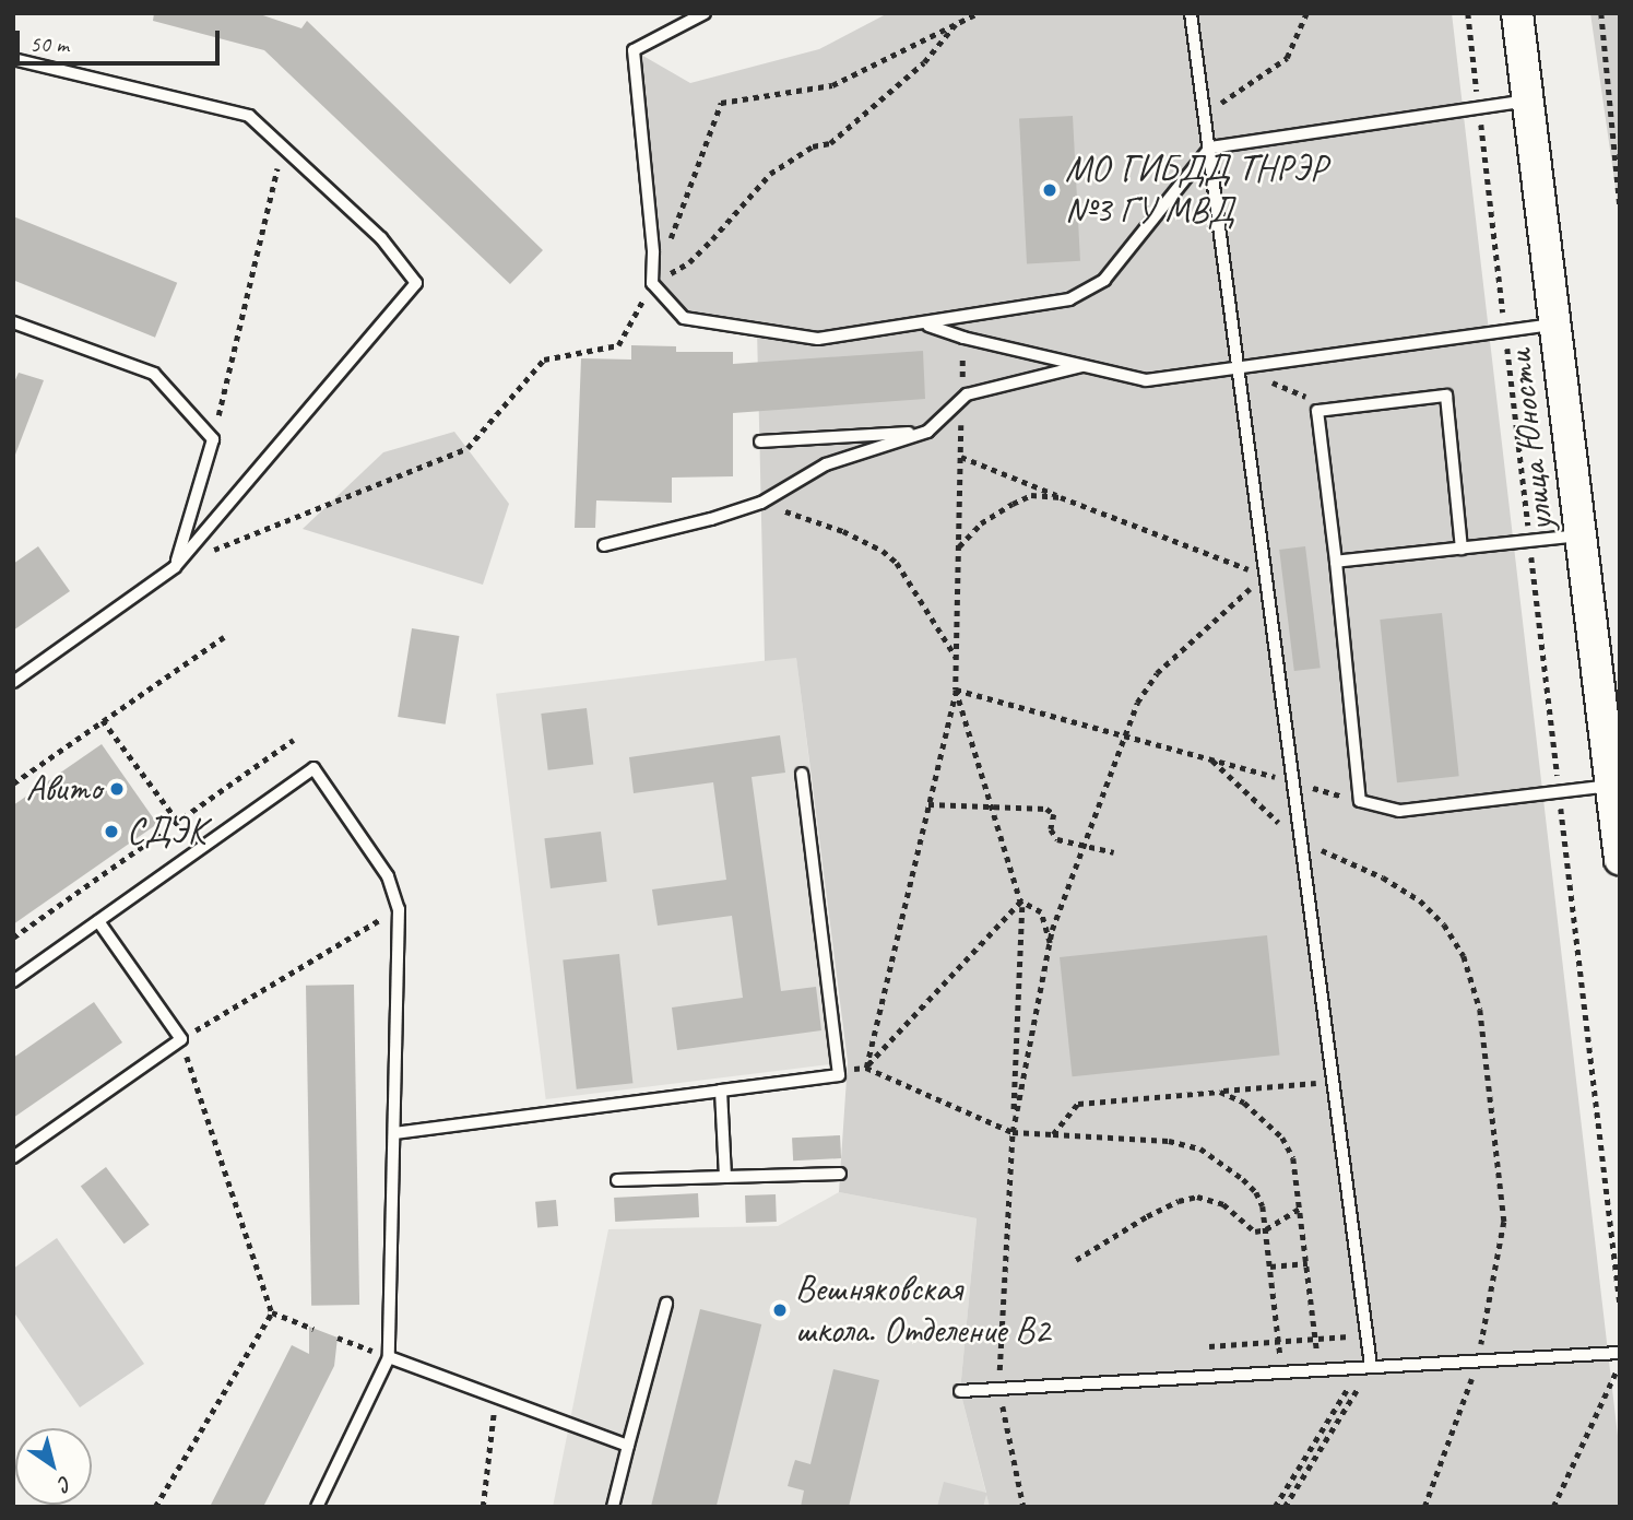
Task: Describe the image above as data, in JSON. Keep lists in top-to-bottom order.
{
  "streets": {
    "main road": ["улица Юности"]
  },
  "places": [
    "МО ГИБДД ТНРЭР №3 ГУ МВД",
    "Авито",
    "СДЭК",
    "Вешняковская школа. Отделение В2"
  ],
  "scale_bar": "50 m",
  "north": "bottom right"
}
